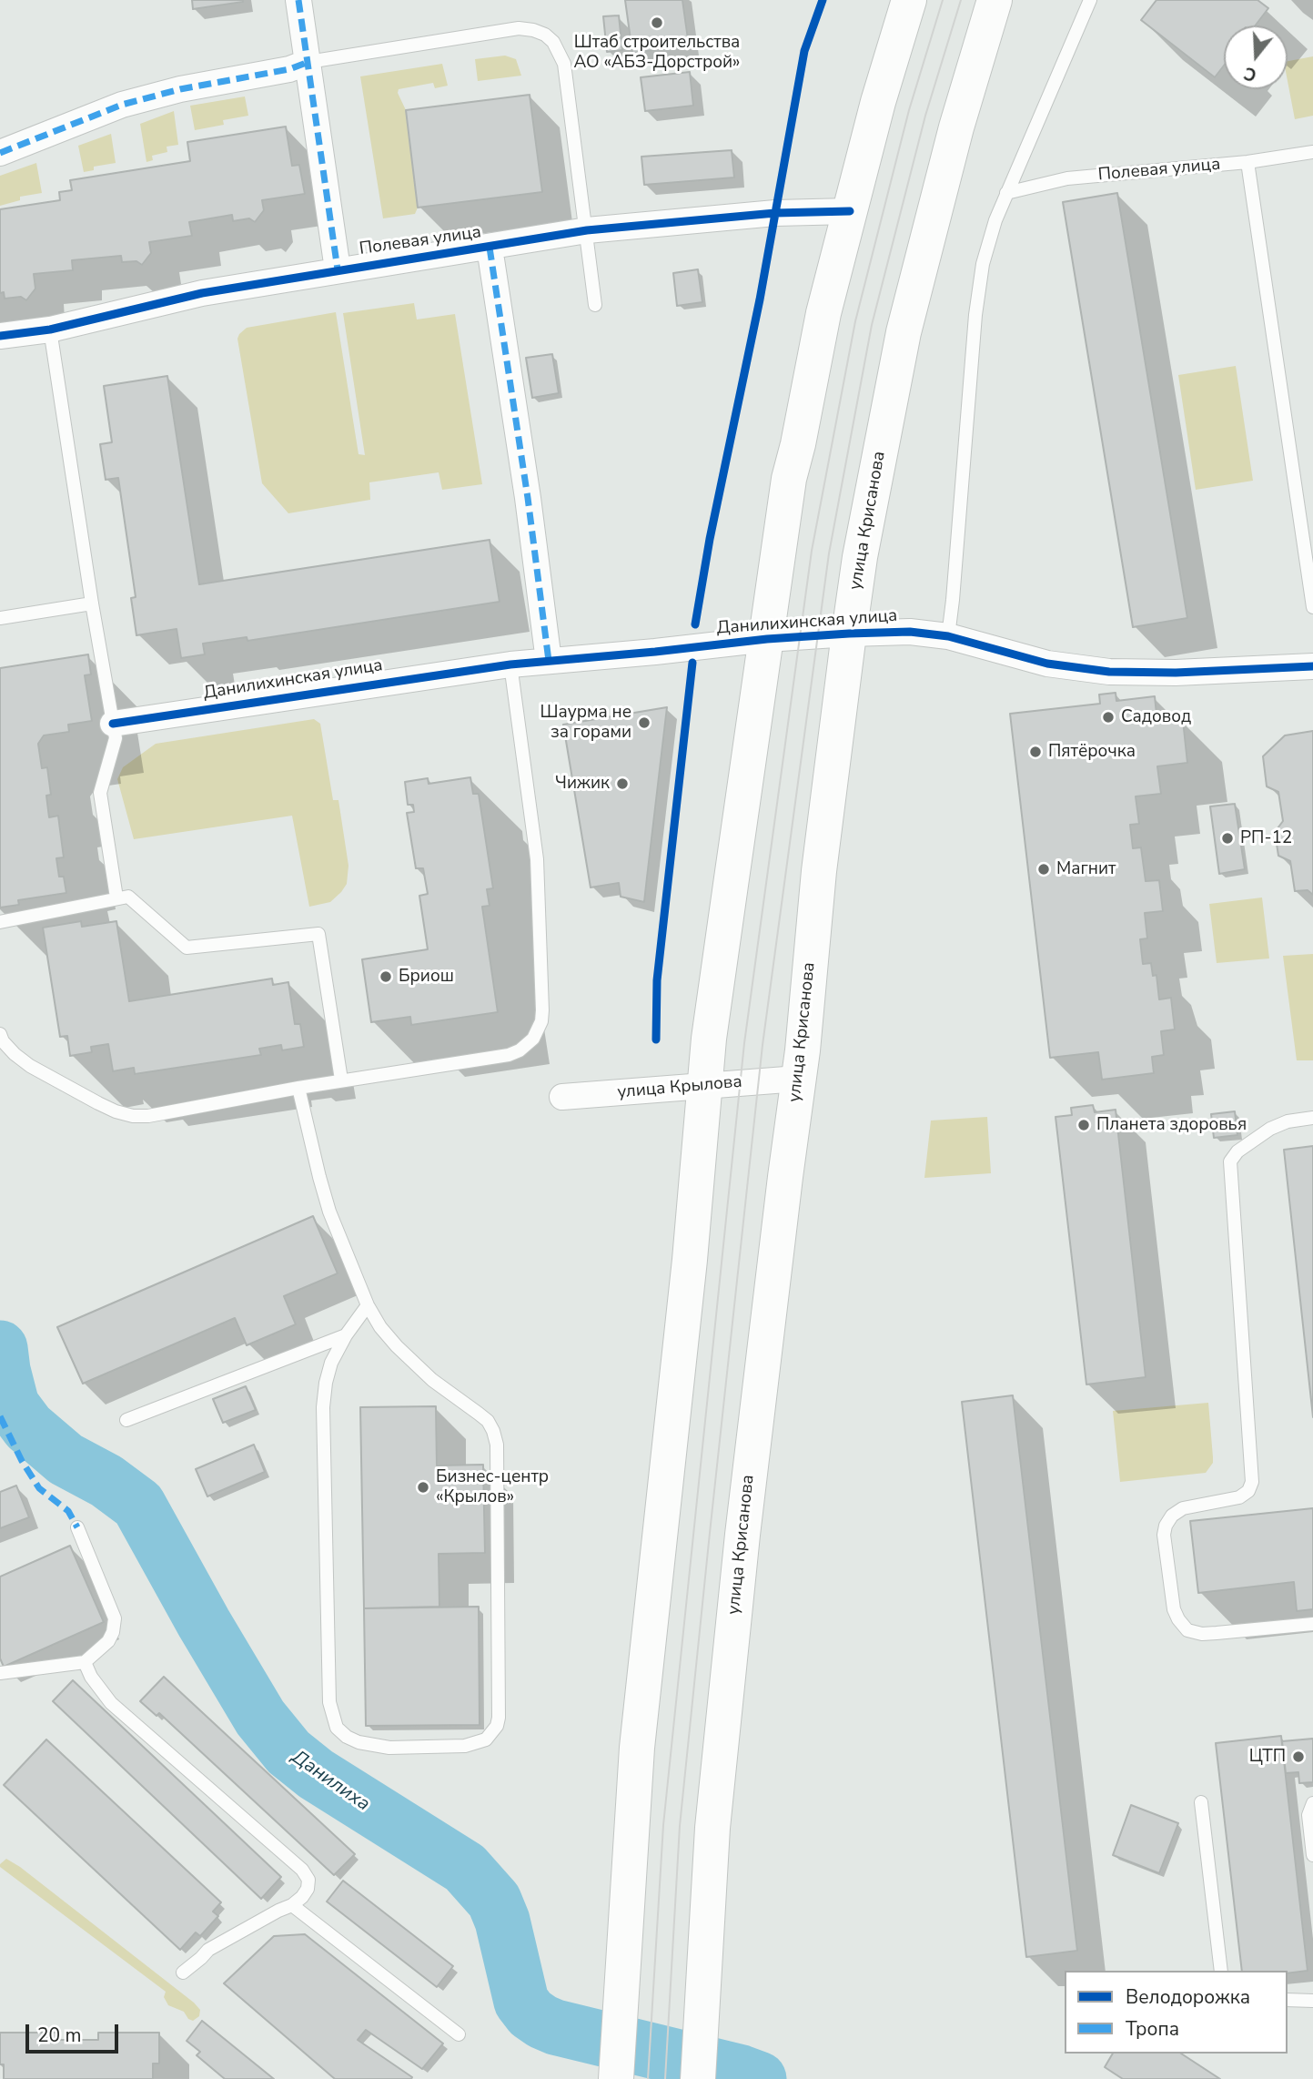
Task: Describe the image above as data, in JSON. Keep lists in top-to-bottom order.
{
  "streets": {
    "main road": ["улица Крисанова"],
    "street": ["Полевая улица", "Данилихинская улица", "улица Крылова"]
  },
  "crossings": [
    ["улица Крисанова", "Данилихинская улица"],
    ["улица Крисанова", "улица Крылова"]
  ],
  "water": ["Данилиха"],
  "places": [
    "Штаб строительства АО «АБЗ-Дорстрой»",
    "Садовод",
    "Шаурма не за горами",
    "Пятёрочка",
    "Чижик",
    "РП-12",
    "Магнит",
    "Бриош",
    "Планета здоровья",
    "Бизнес-центр «Крылов»",
    "ЦТП"
  ],
  "legend": ["Велодорожка", "Тропа"],
  "scale_bar": "20 m",
  "north": "bottom"
}
